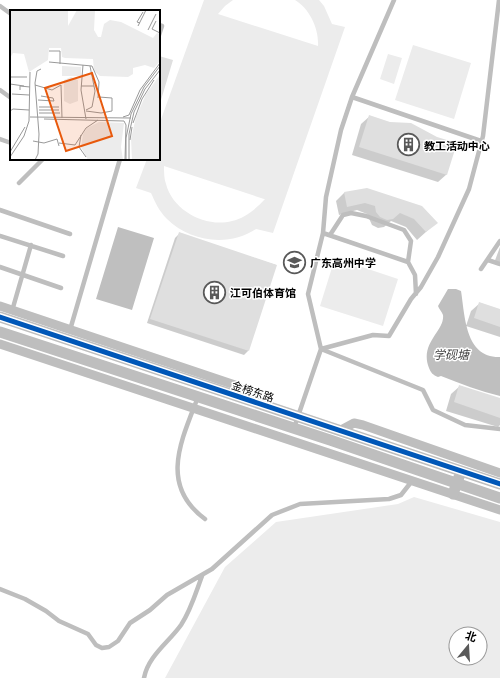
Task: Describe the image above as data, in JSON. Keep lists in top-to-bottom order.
{
  "streets": {
    "street": ["金榜东路"]
  },
  "water": ["学砚塘"],
  "places": {
    "building": ["教工活动中心", "江可伯体育馆"],
    "school or university": ["广东高州中学"]
  },
  "north": "top"
}
